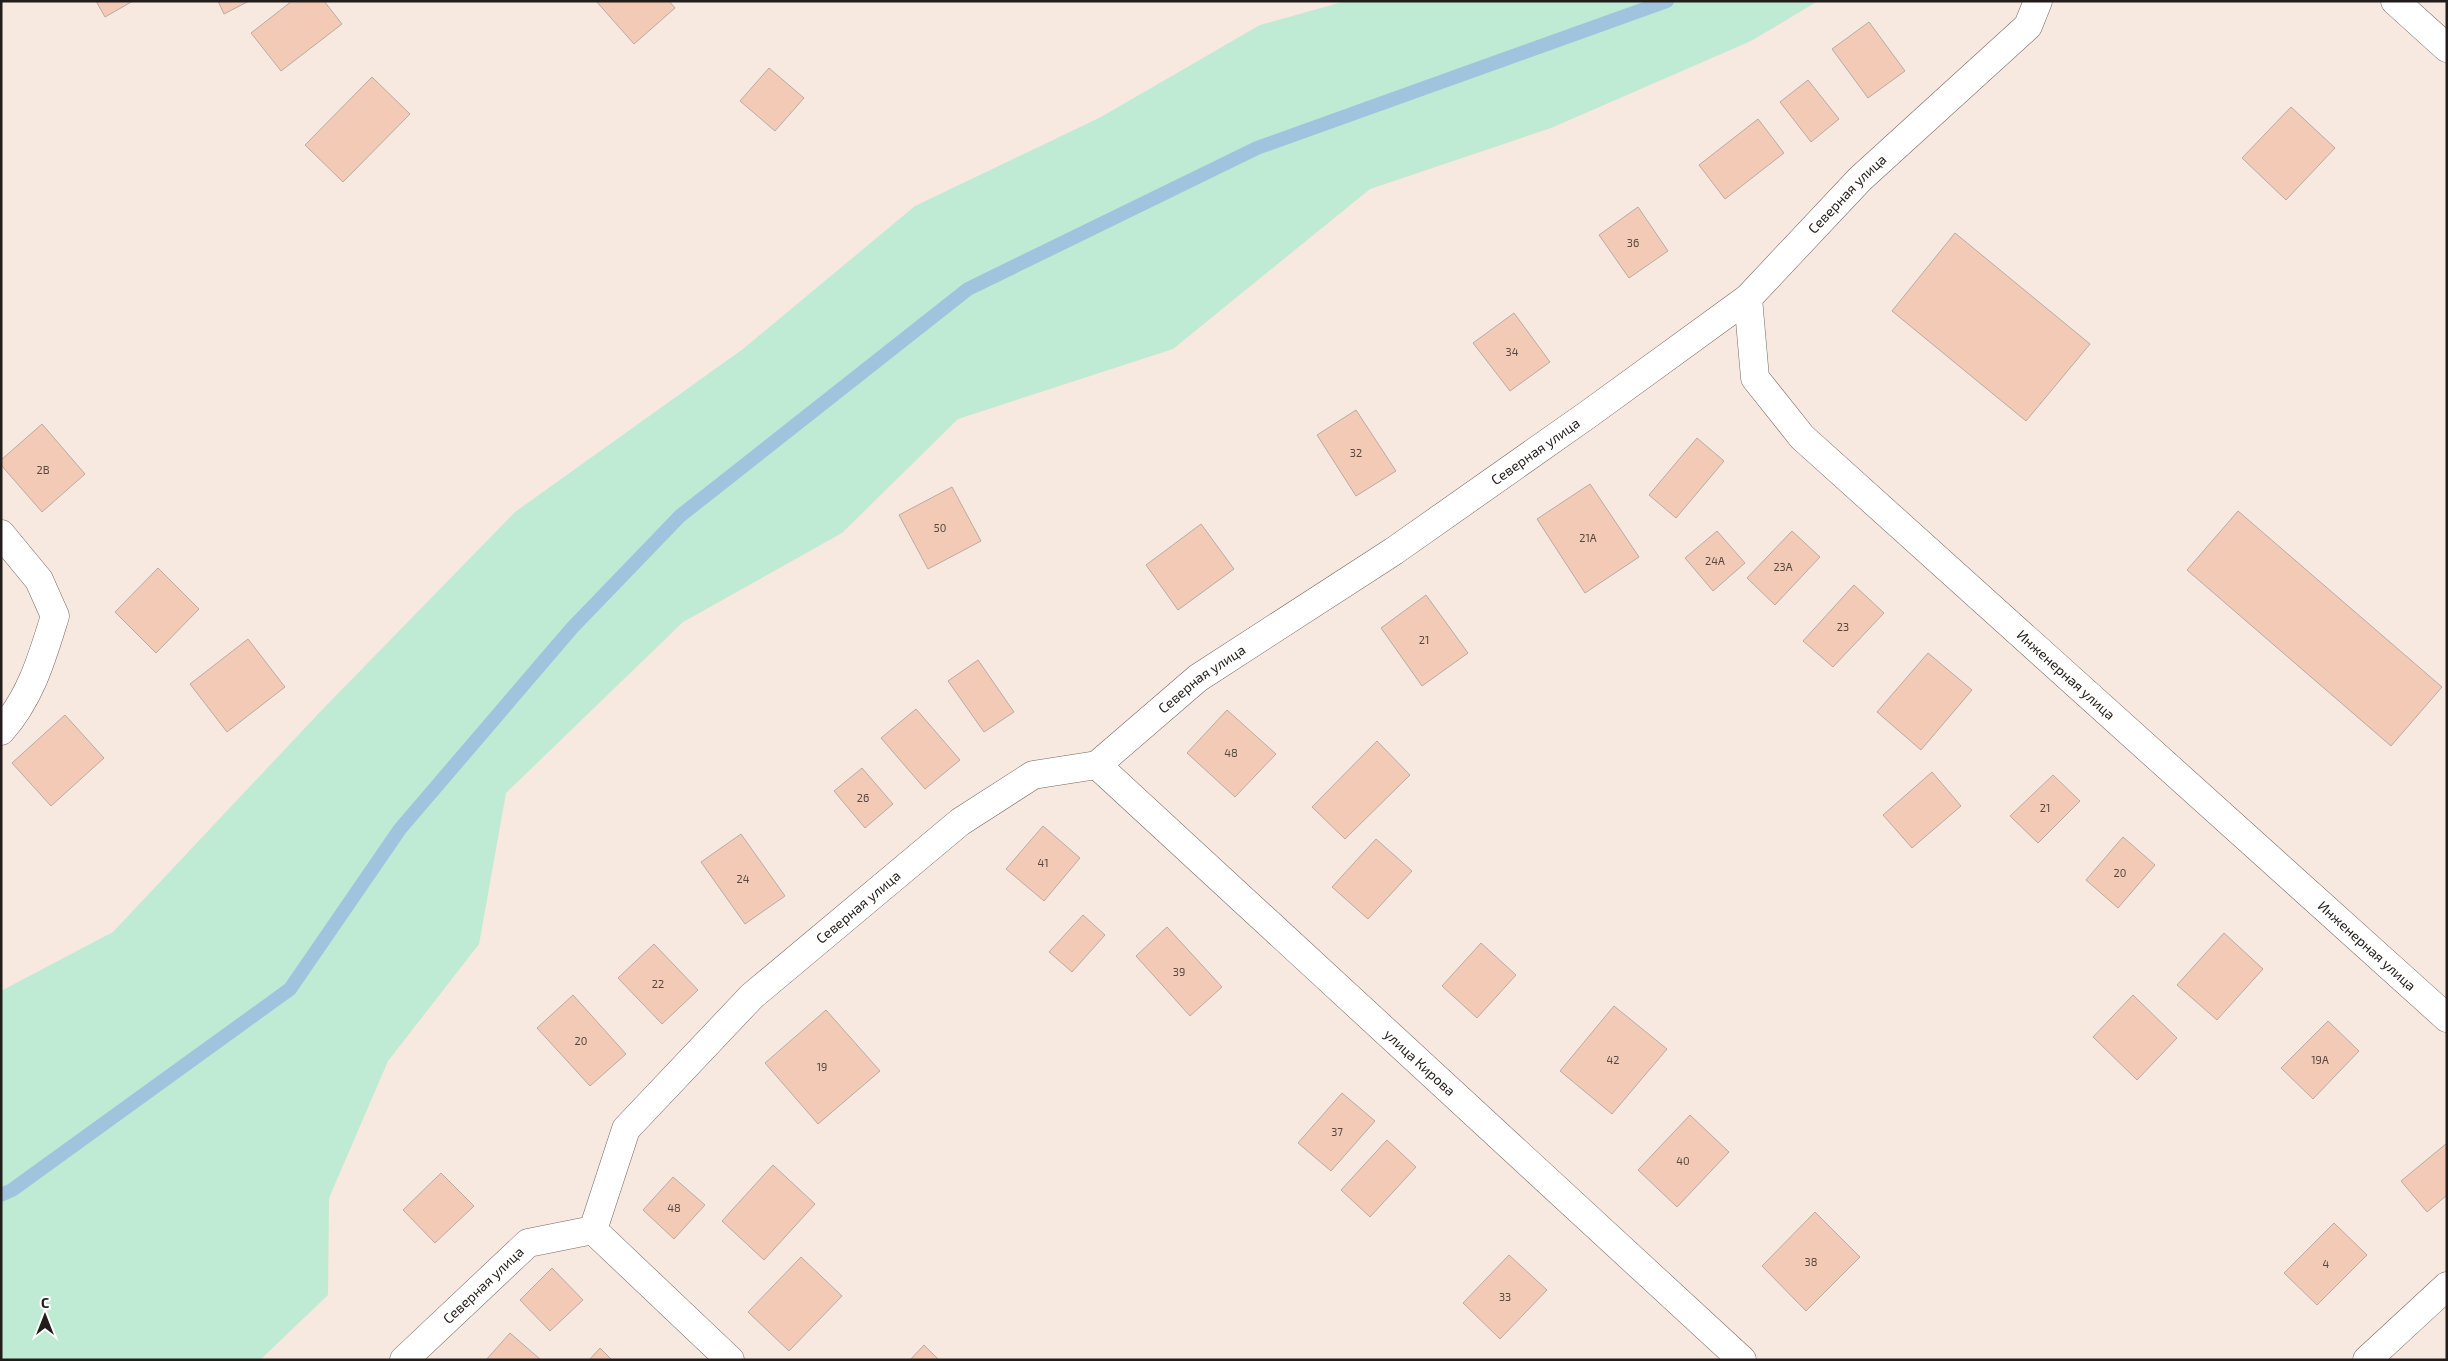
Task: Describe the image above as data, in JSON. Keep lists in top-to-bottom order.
{
  "streets": {
    "street": ["Северная улица", "Инженерная улица", "улица Кирова"]
  },
  "crossings": [
    ["Северная улица", "Инженерная улица"],
    ["Северная улица", "улица Кирова"]
  ],
  "house_numbers": [
    "36",
    "34",
    "32",
    "2В",
    "50",
    "21А",
    "24А",
    "23А",
    "23",
    "21",
    "48",
    "26",
    "21",
    "41",
    "20",
    "24",
    "39",
    "22",
    "20",
    "42",
    "19А",
    "19",
    "37",
    "40",
    "48",
    "38",
    "4",
    "33"
  ],
  "north": "top"
}
